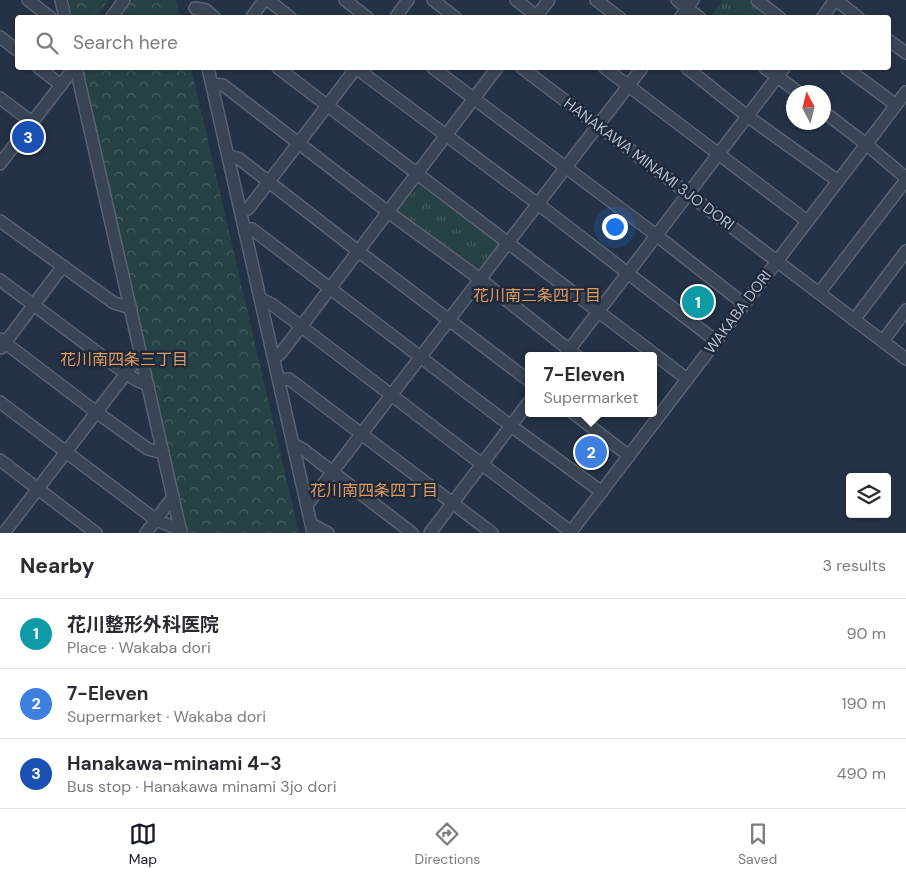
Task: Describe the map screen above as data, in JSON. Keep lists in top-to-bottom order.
{
  "streets": {
    "street": ["HANAKAWA MINAMI 3JO DORI", "WAKABA DORI"]
  },
  "crossings": [
    ["HANAKAWA MINAMI 3JO DORI", "WAKABA DORI"]
  ],
  "districts": ["花川南三条四丁目", "花川南四条三丁目", "花川南四条四丁目"],
  "north": "top",
  "page": {
    "search": "Search here",
    "pins": ["3", "1", "2"],
    "popup": ["7-Eleven", "Supermarket"],
    "heading": ["Nearby", "3 results"],
    "list": [
      {
        "mark": "1",
        "name": "花川整形外科医院",
        "note": "Place · Wakaba dori",
        "value": "90 m"
      },
      {
        "mark": "2",
        "name": "7-Eleven",
        "note": "Supermarket · Wakaba dori",
        "value": "190 m"
      },
      {
        "mark": "3",
        "name": "Hanakawa-minami 4-3",
        "note": "Bus stop · Hanakawa minami 3jo dori",
        "value": "490 m"
      }
    ],
    "nav": ["Map", "Directions", "Saved"]
  }
}
